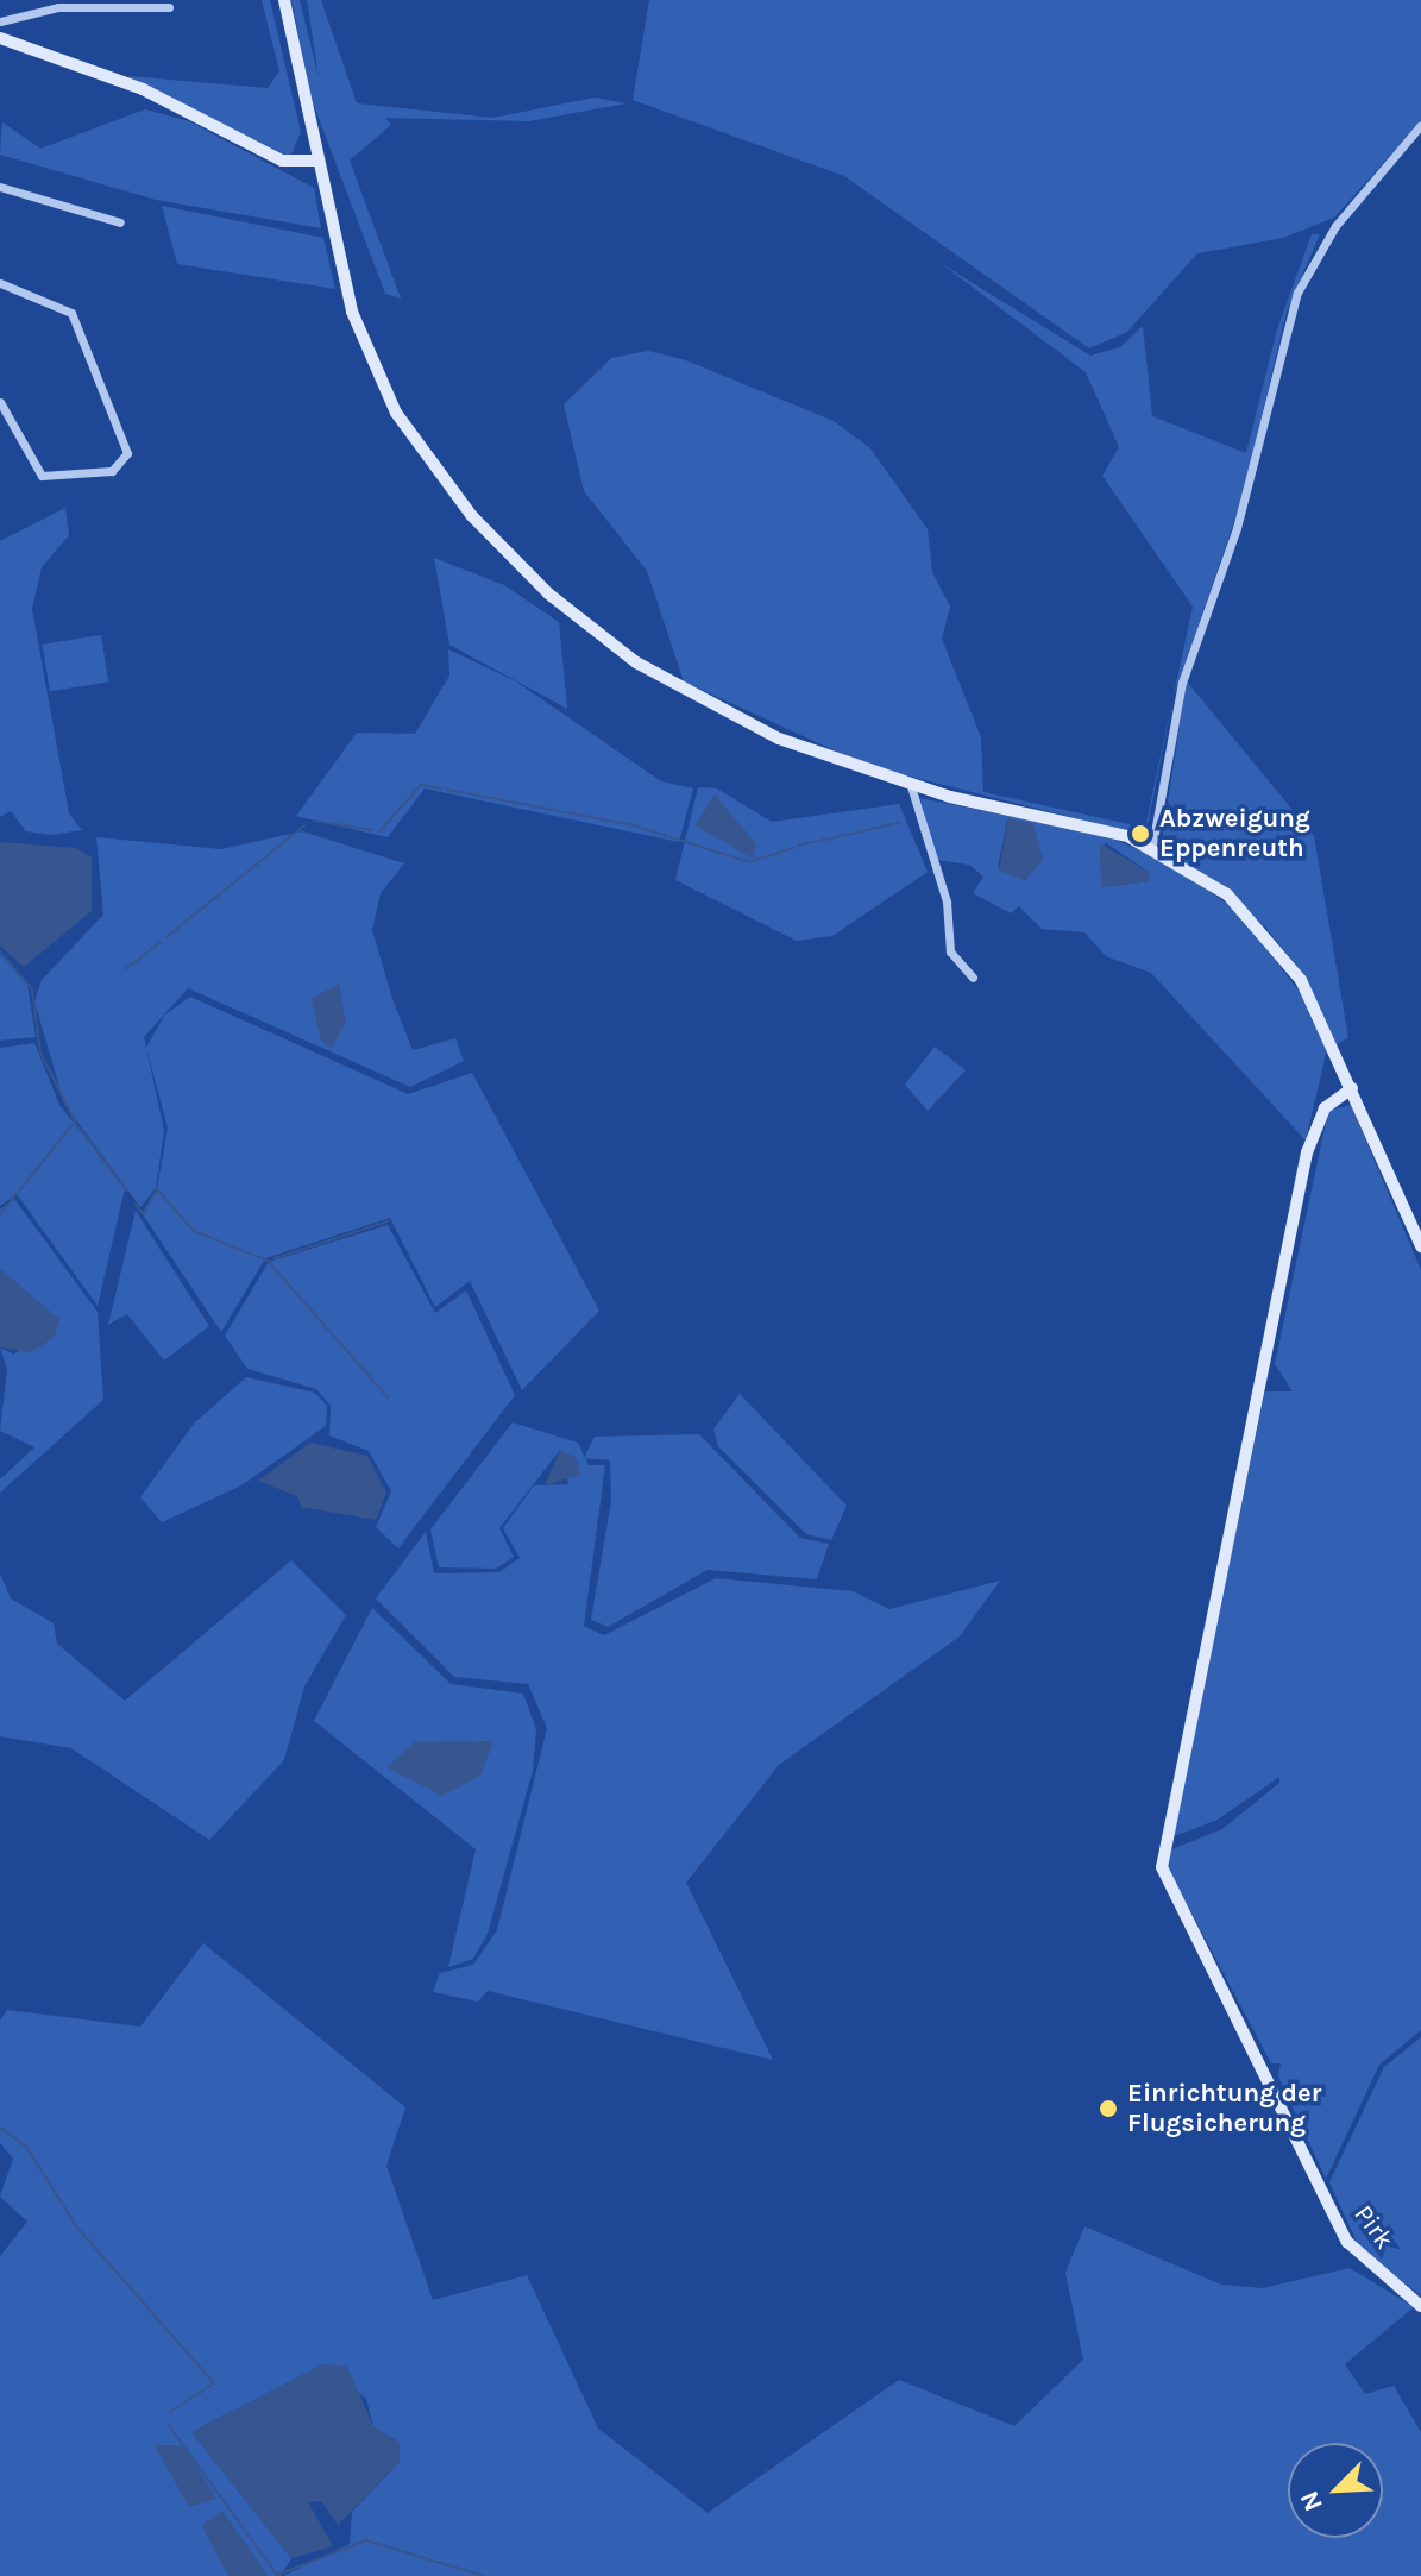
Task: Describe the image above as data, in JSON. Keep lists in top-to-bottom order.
{
  "streets": {
    "main road": ["Pirk"]
  },
  "places": ["Abzweigung Eppenreuth", "Einrichtung der Flugsicherung"],
  "north": "bottom left"
}
